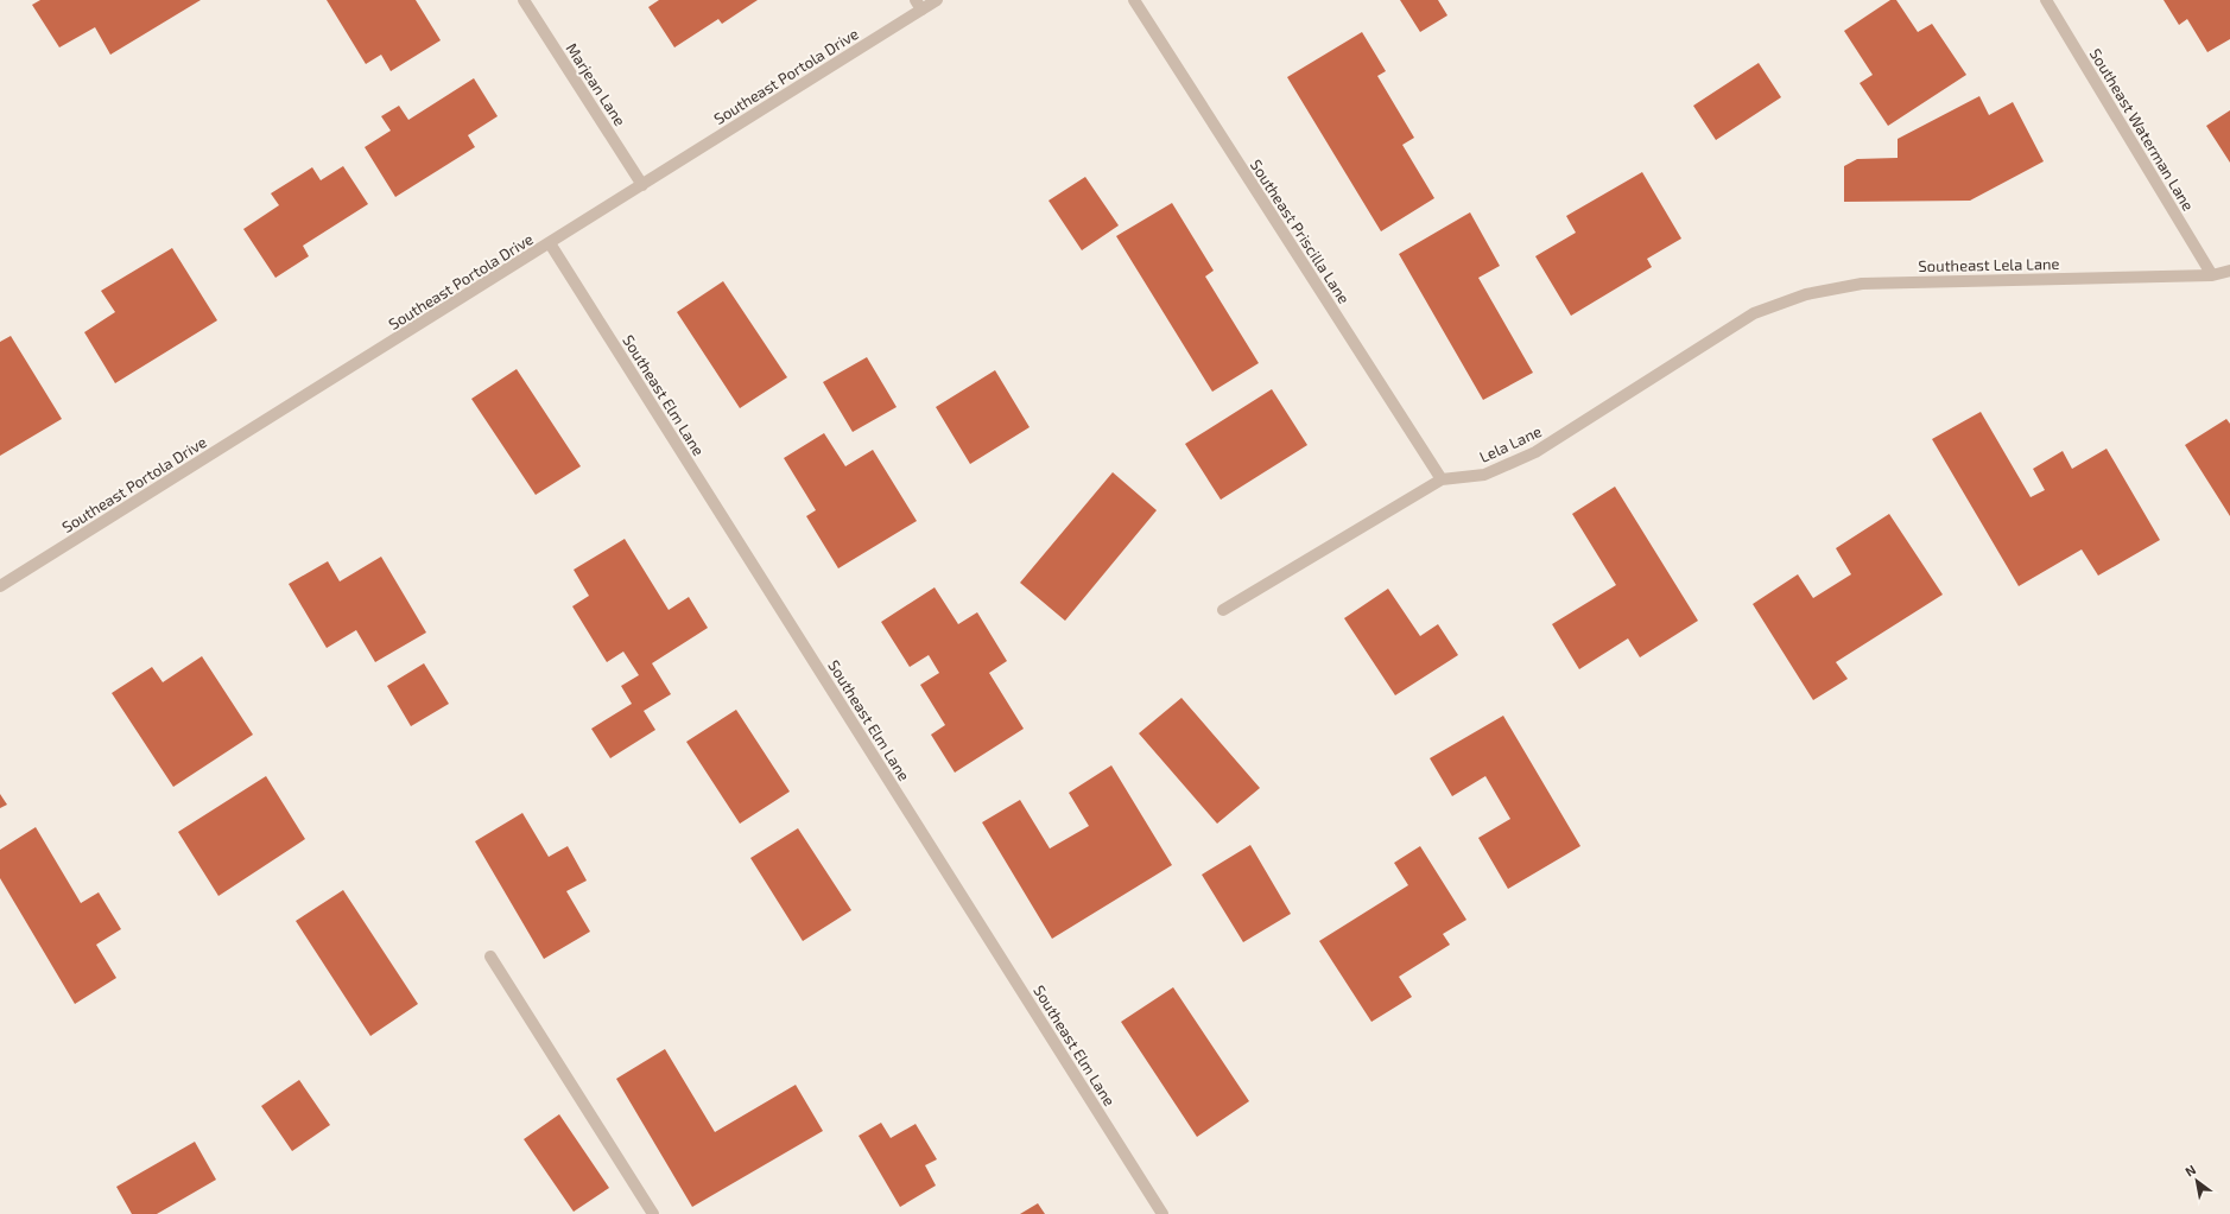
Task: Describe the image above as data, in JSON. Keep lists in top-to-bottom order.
{
  "streets": {
    "street": [
      "Southeast Portola Drive",
      "Marjean Lane",
      "Southeast Waterman Lane",
      "Southeast Priscilla Lane",
      "Southeast Lela Lane",
      "Southeast Elm Lane",
      "Lela Lane"
    ]
  },
  "crossings": [
    ["Southeast Portola Drive", "Marjean Lane"],
    ["Southeast Portola Drive", "Southeast Elm Lane"],
    ["Southeast Waterman Lane", "Southeast Lela Lane"],
    ["Southeast Priscilla Lane", "Lela Lane"],
    ["Southeast Lela Lane", "Lela Lane"]
  ],
  "north": "top left"
}
